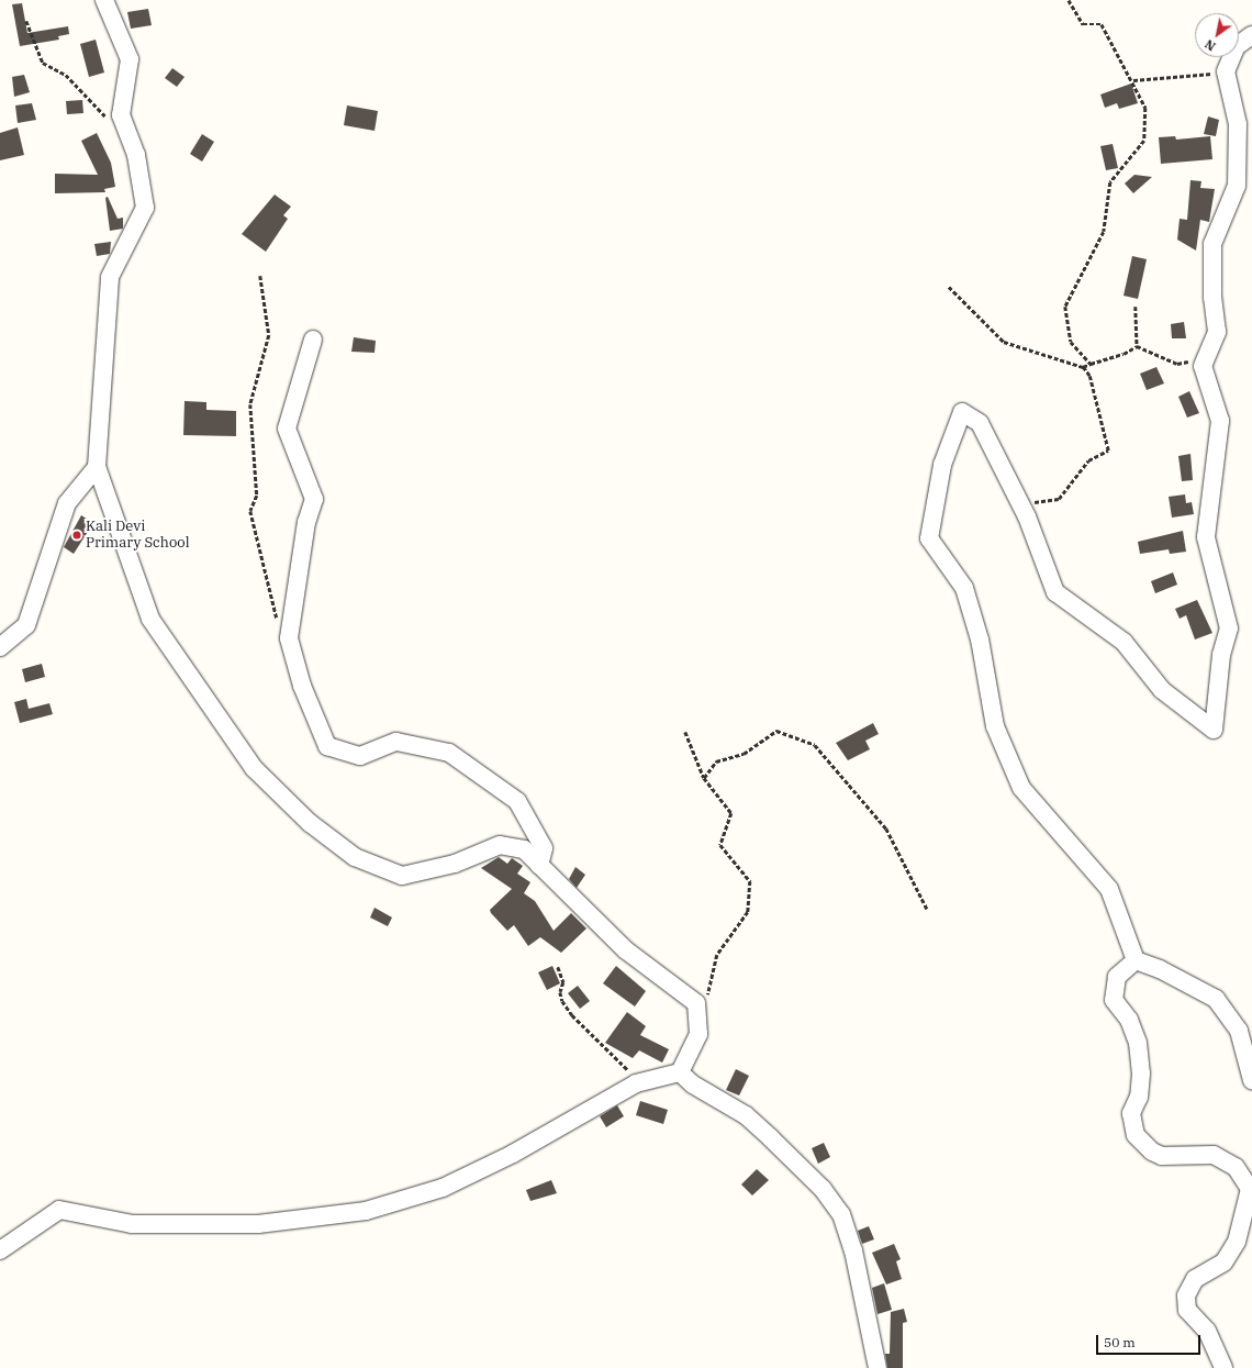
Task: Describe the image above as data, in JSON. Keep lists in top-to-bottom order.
{
  "places": ["Kali Devi Primary School"],
  "scale_bar": "50 m",
  "north": "bottom left"
}
